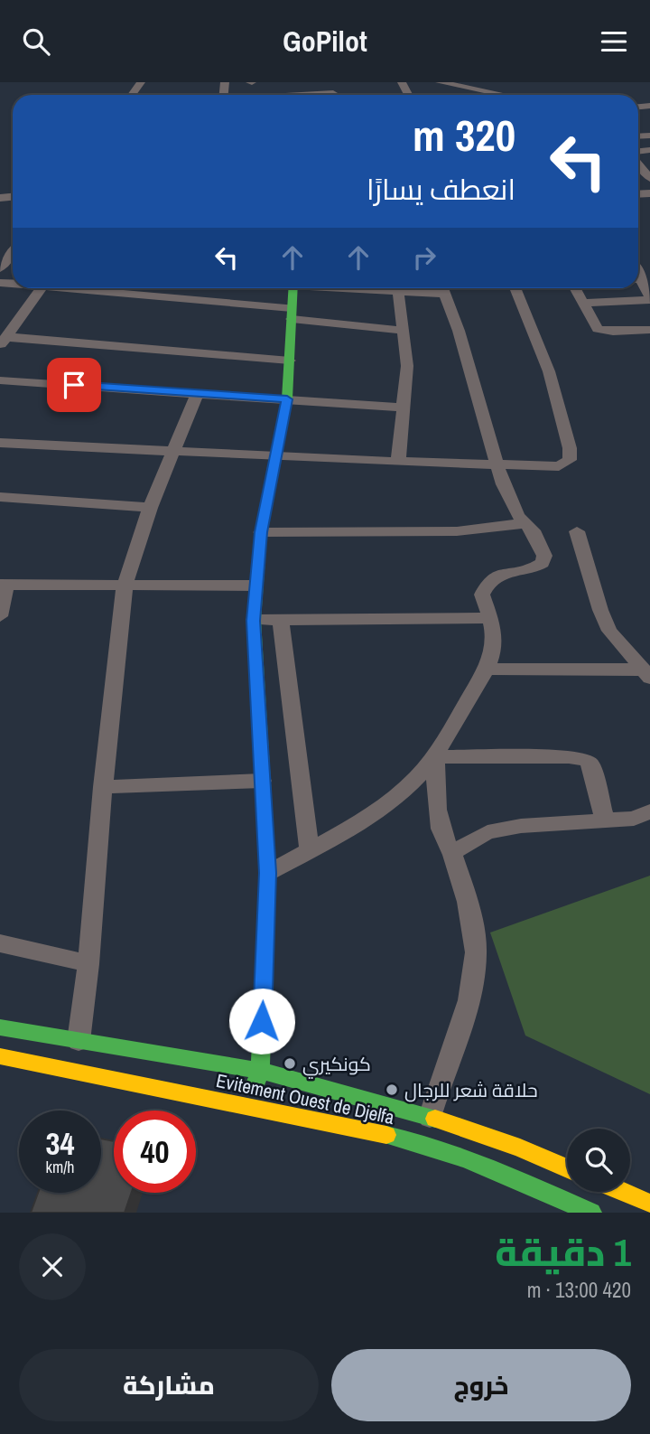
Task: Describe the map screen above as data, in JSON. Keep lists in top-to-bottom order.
{
  "streets": {
    "main road": ["Evitement Ouest de Djelfa"]
  },
  "places": ["كونكيري", "حلاقة شعر للرجال"],
  "page": {
    "header": "GoPilot",
    "turn": ["320 m", "انعطف يسارًا"],
    "speed": "34 km/h",
    "limit": "40",
    "heading": ["1 دقيقة", "420 m · 13:00"],
    "buttons": ["خروج", "مشاركة"]
  }
}
